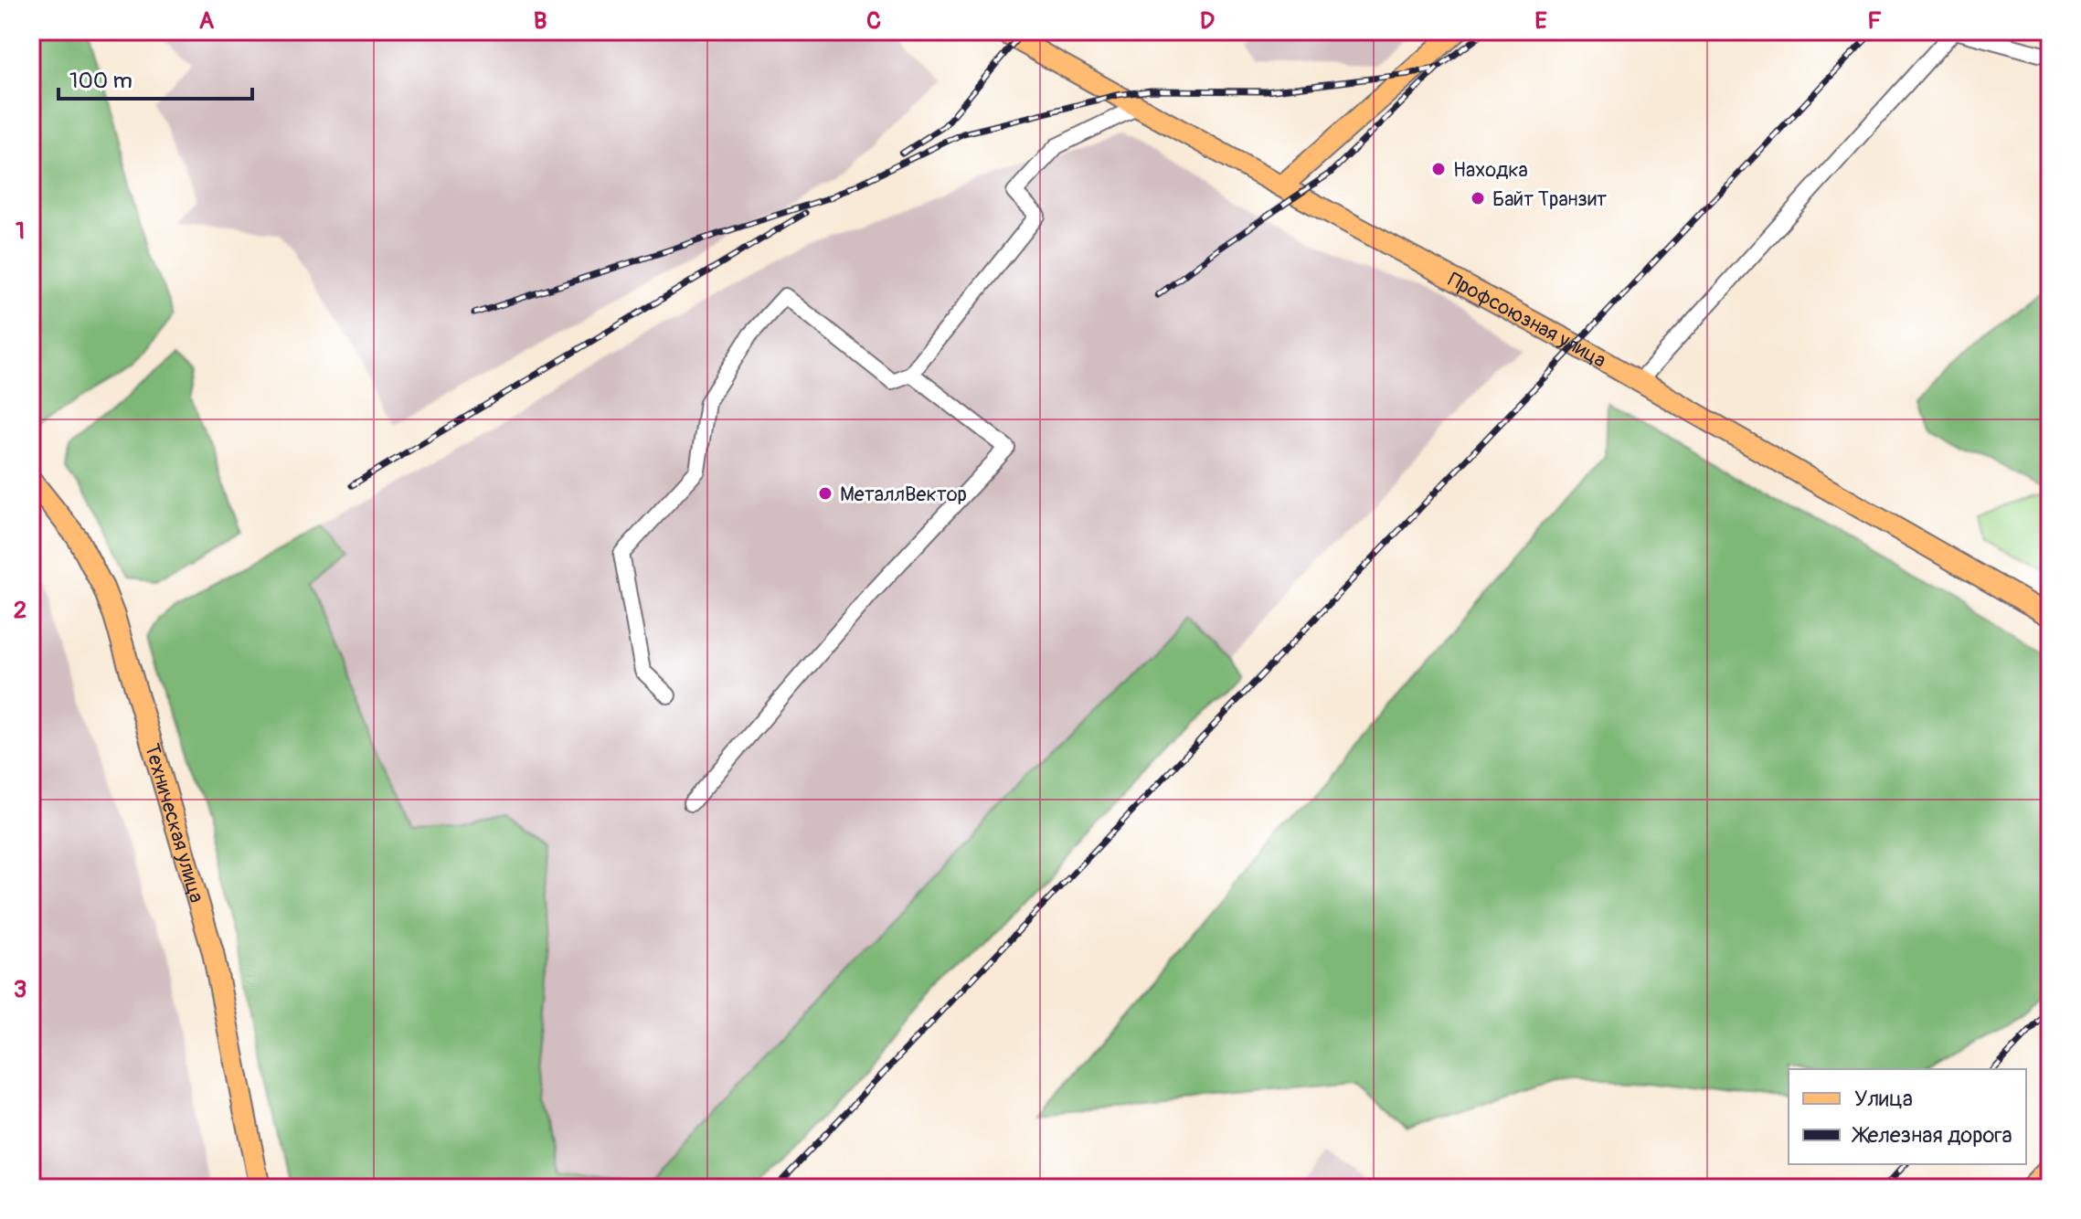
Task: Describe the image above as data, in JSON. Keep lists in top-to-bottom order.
{
  "streets": {
    "main road": ["Профсоюзная улица", "Техническая улица"]
  },
  "places": ["Находка", "Байт Транзит", "МеталлВектор"],
  "legend": ["Улица", "Железная дорога"],
  "scale_bar": "100 m",
  "grid": {
    "columns": [
      "A",
      "B",
      "C",
      "D",
      "E",
      "F"
    ],
    "rows": ["1", "2", "3"]
  }
}
